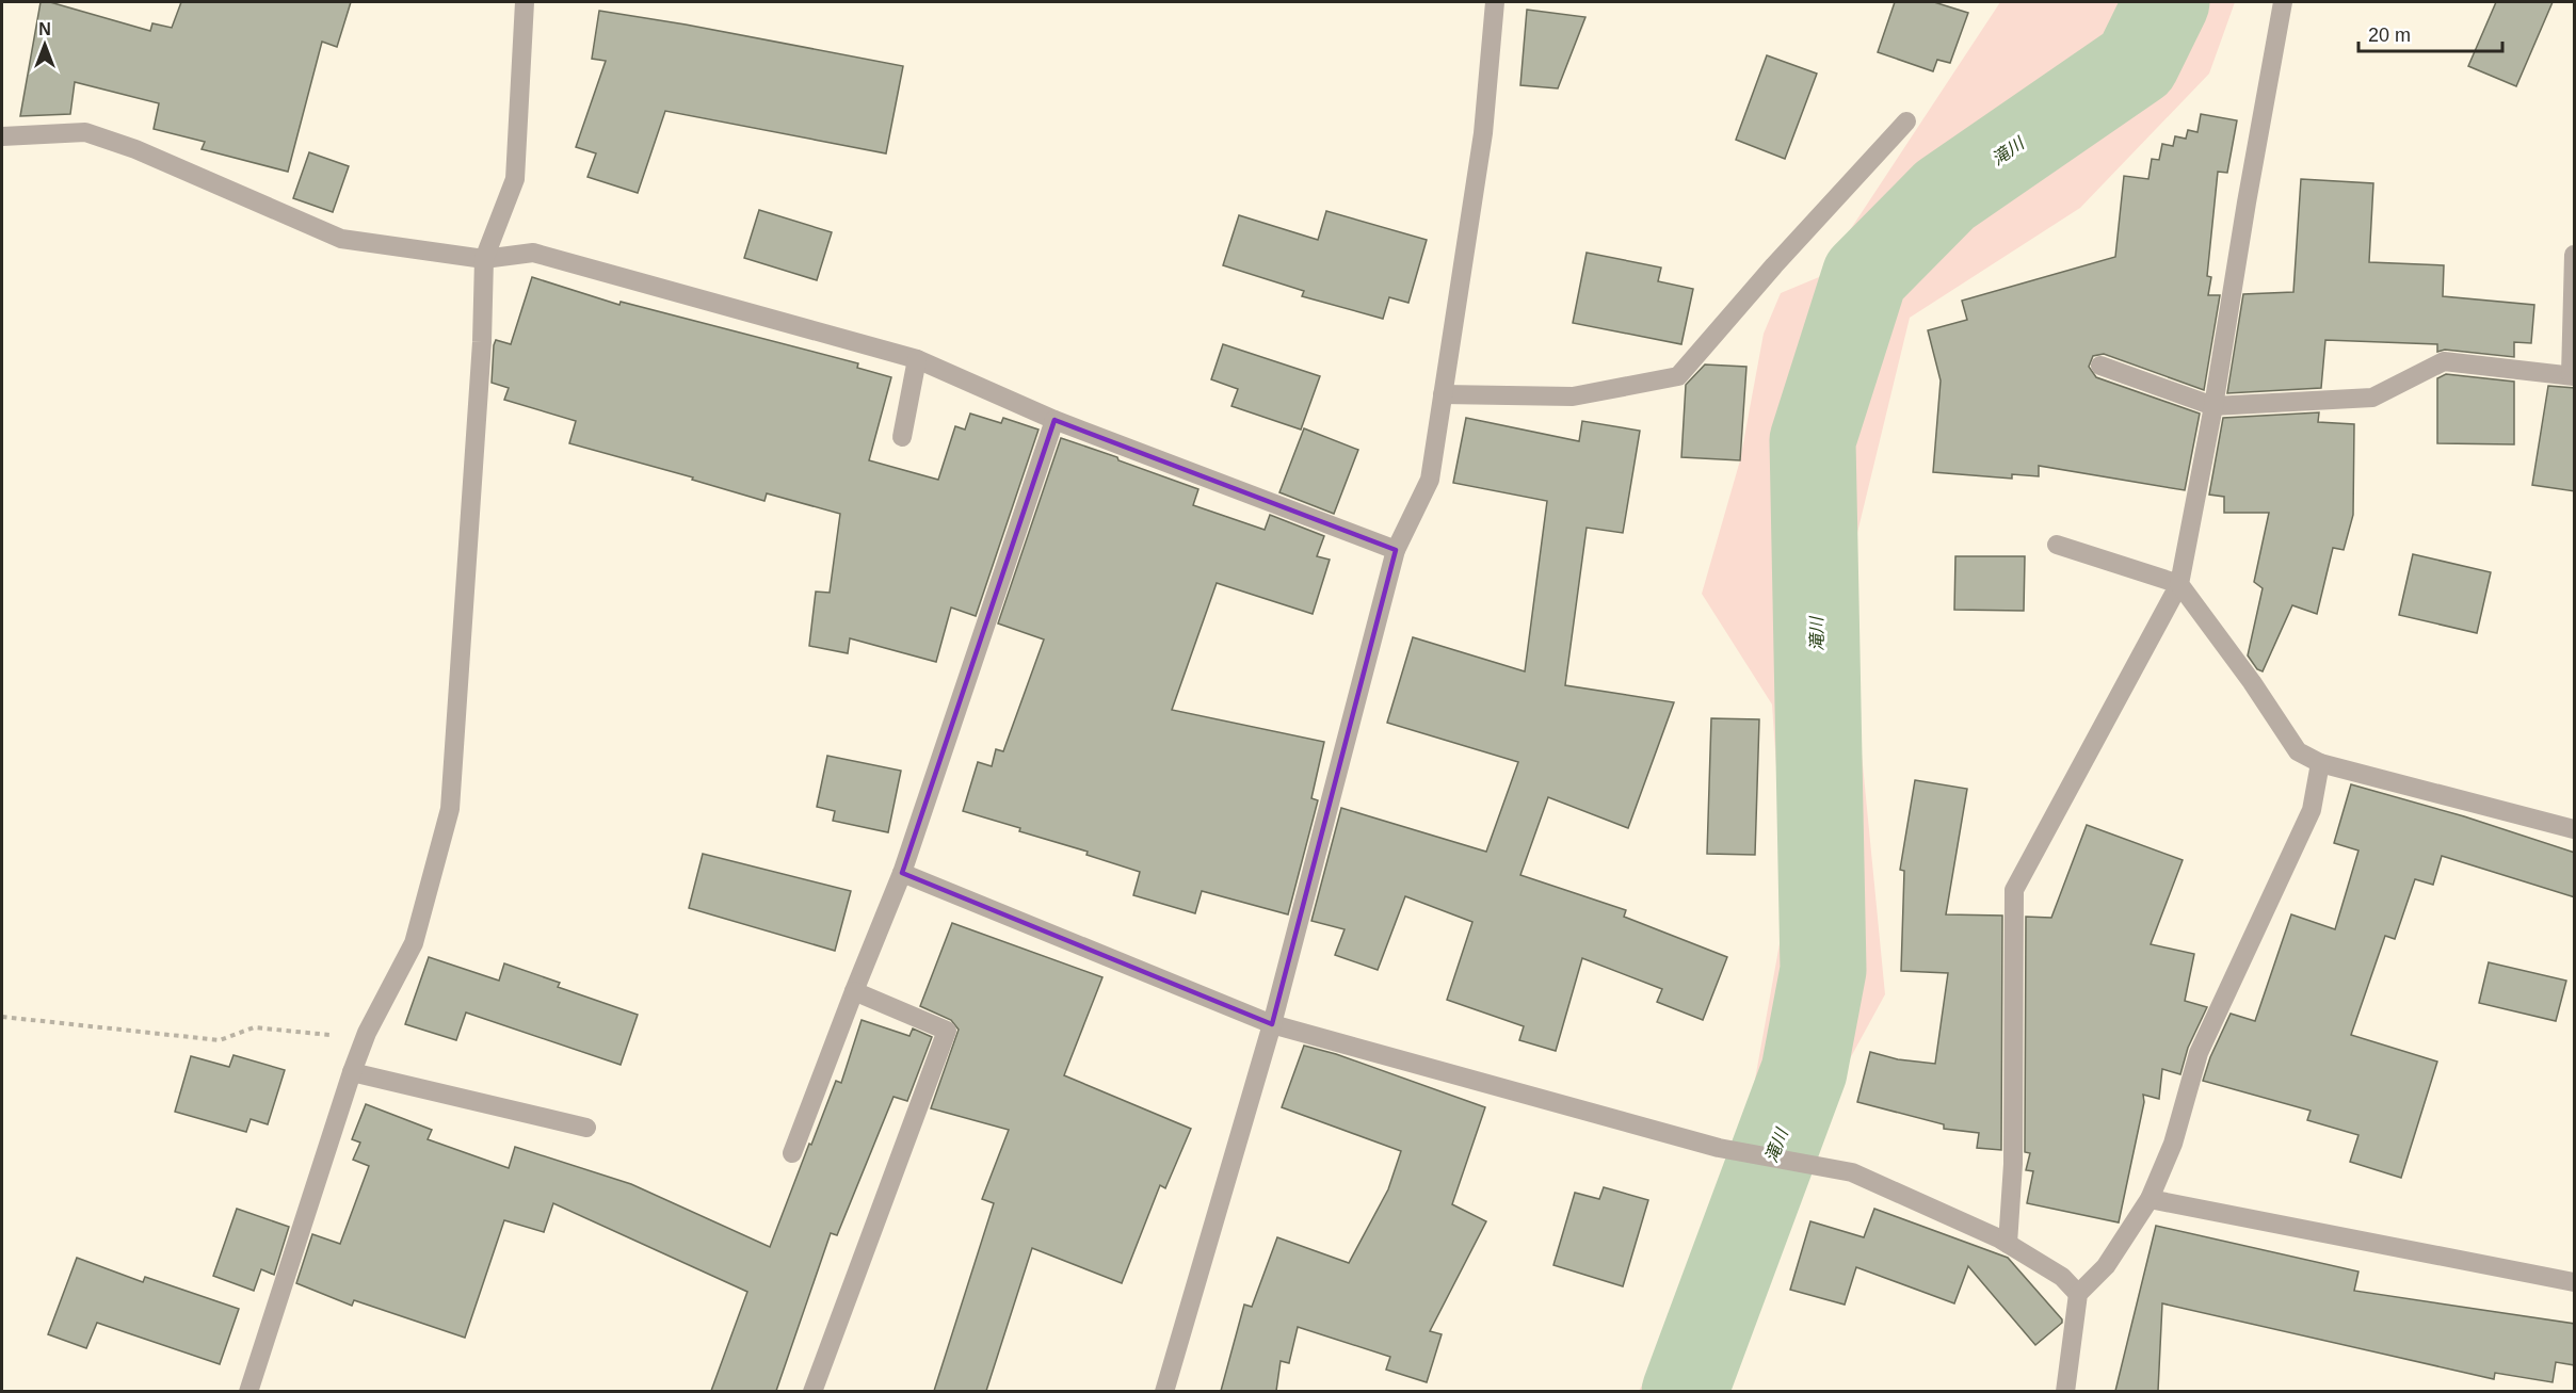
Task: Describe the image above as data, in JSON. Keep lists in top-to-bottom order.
{
  "water": ["滝川"],
  "scale_bar": "20 m",
  "north": "top"
}
